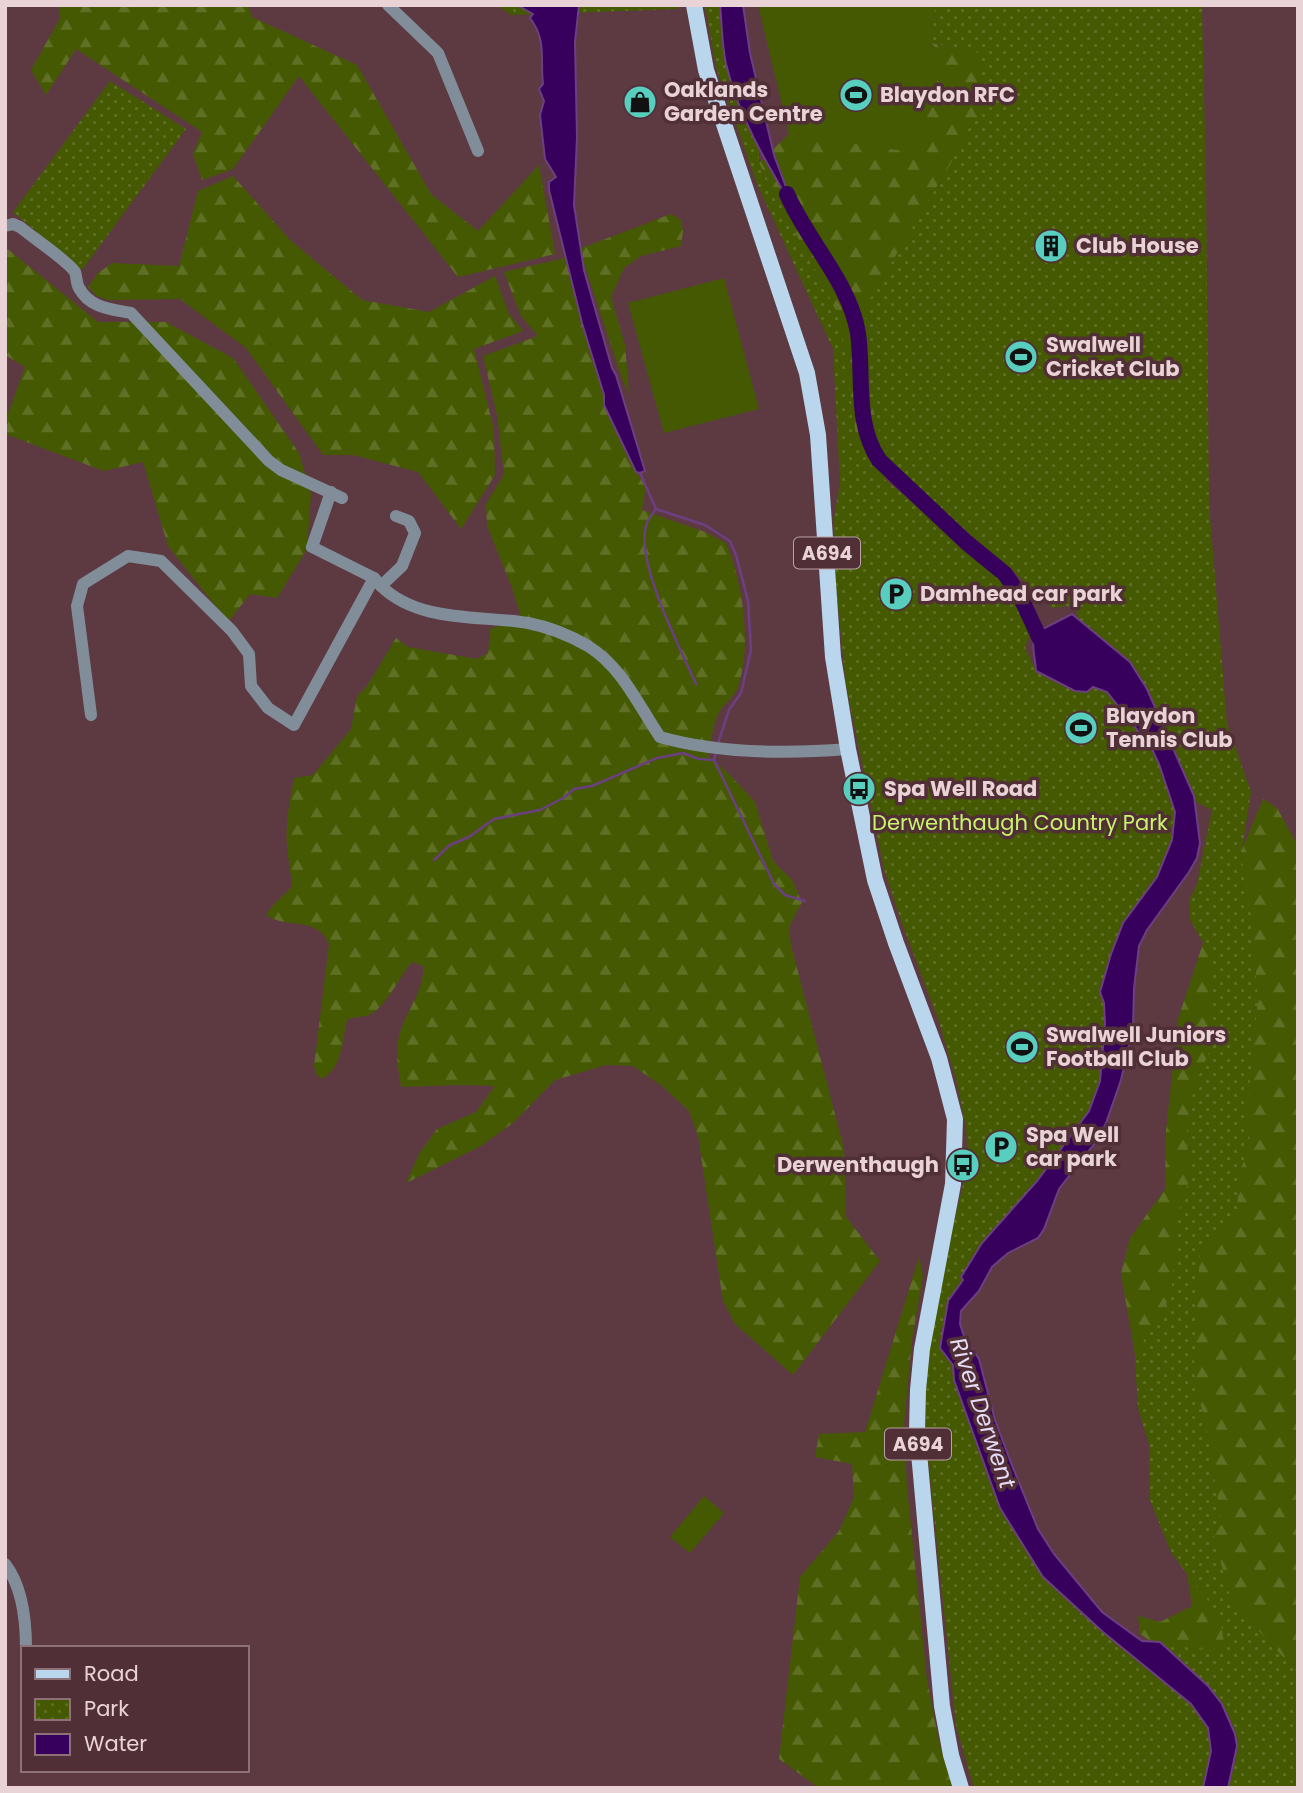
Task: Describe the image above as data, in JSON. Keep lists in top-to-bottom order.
{
  "streets": {
    "main road": ["A694"]
  },
  "water": ["River Derwent"],
  "parks": ["Derwenthaugh Country Park"],
  "places": {
    "sports": [
      "Blaydon RFC",
      "Swalwell Cricket Club",
      "Blaydon Tennis Club",
      "Swalwell Juniors Football Club"
    ],
    "shop": ["Oaklands Garden Centre"],
    "building": ["Club House"],
    "parking": ["Damhead car park", "Spa Well car park"],
    "bus stop": ["Spa Well Road", "Derwenthaugh"]
  },
  "legend": ["Road", "Park", "Water"]
}
